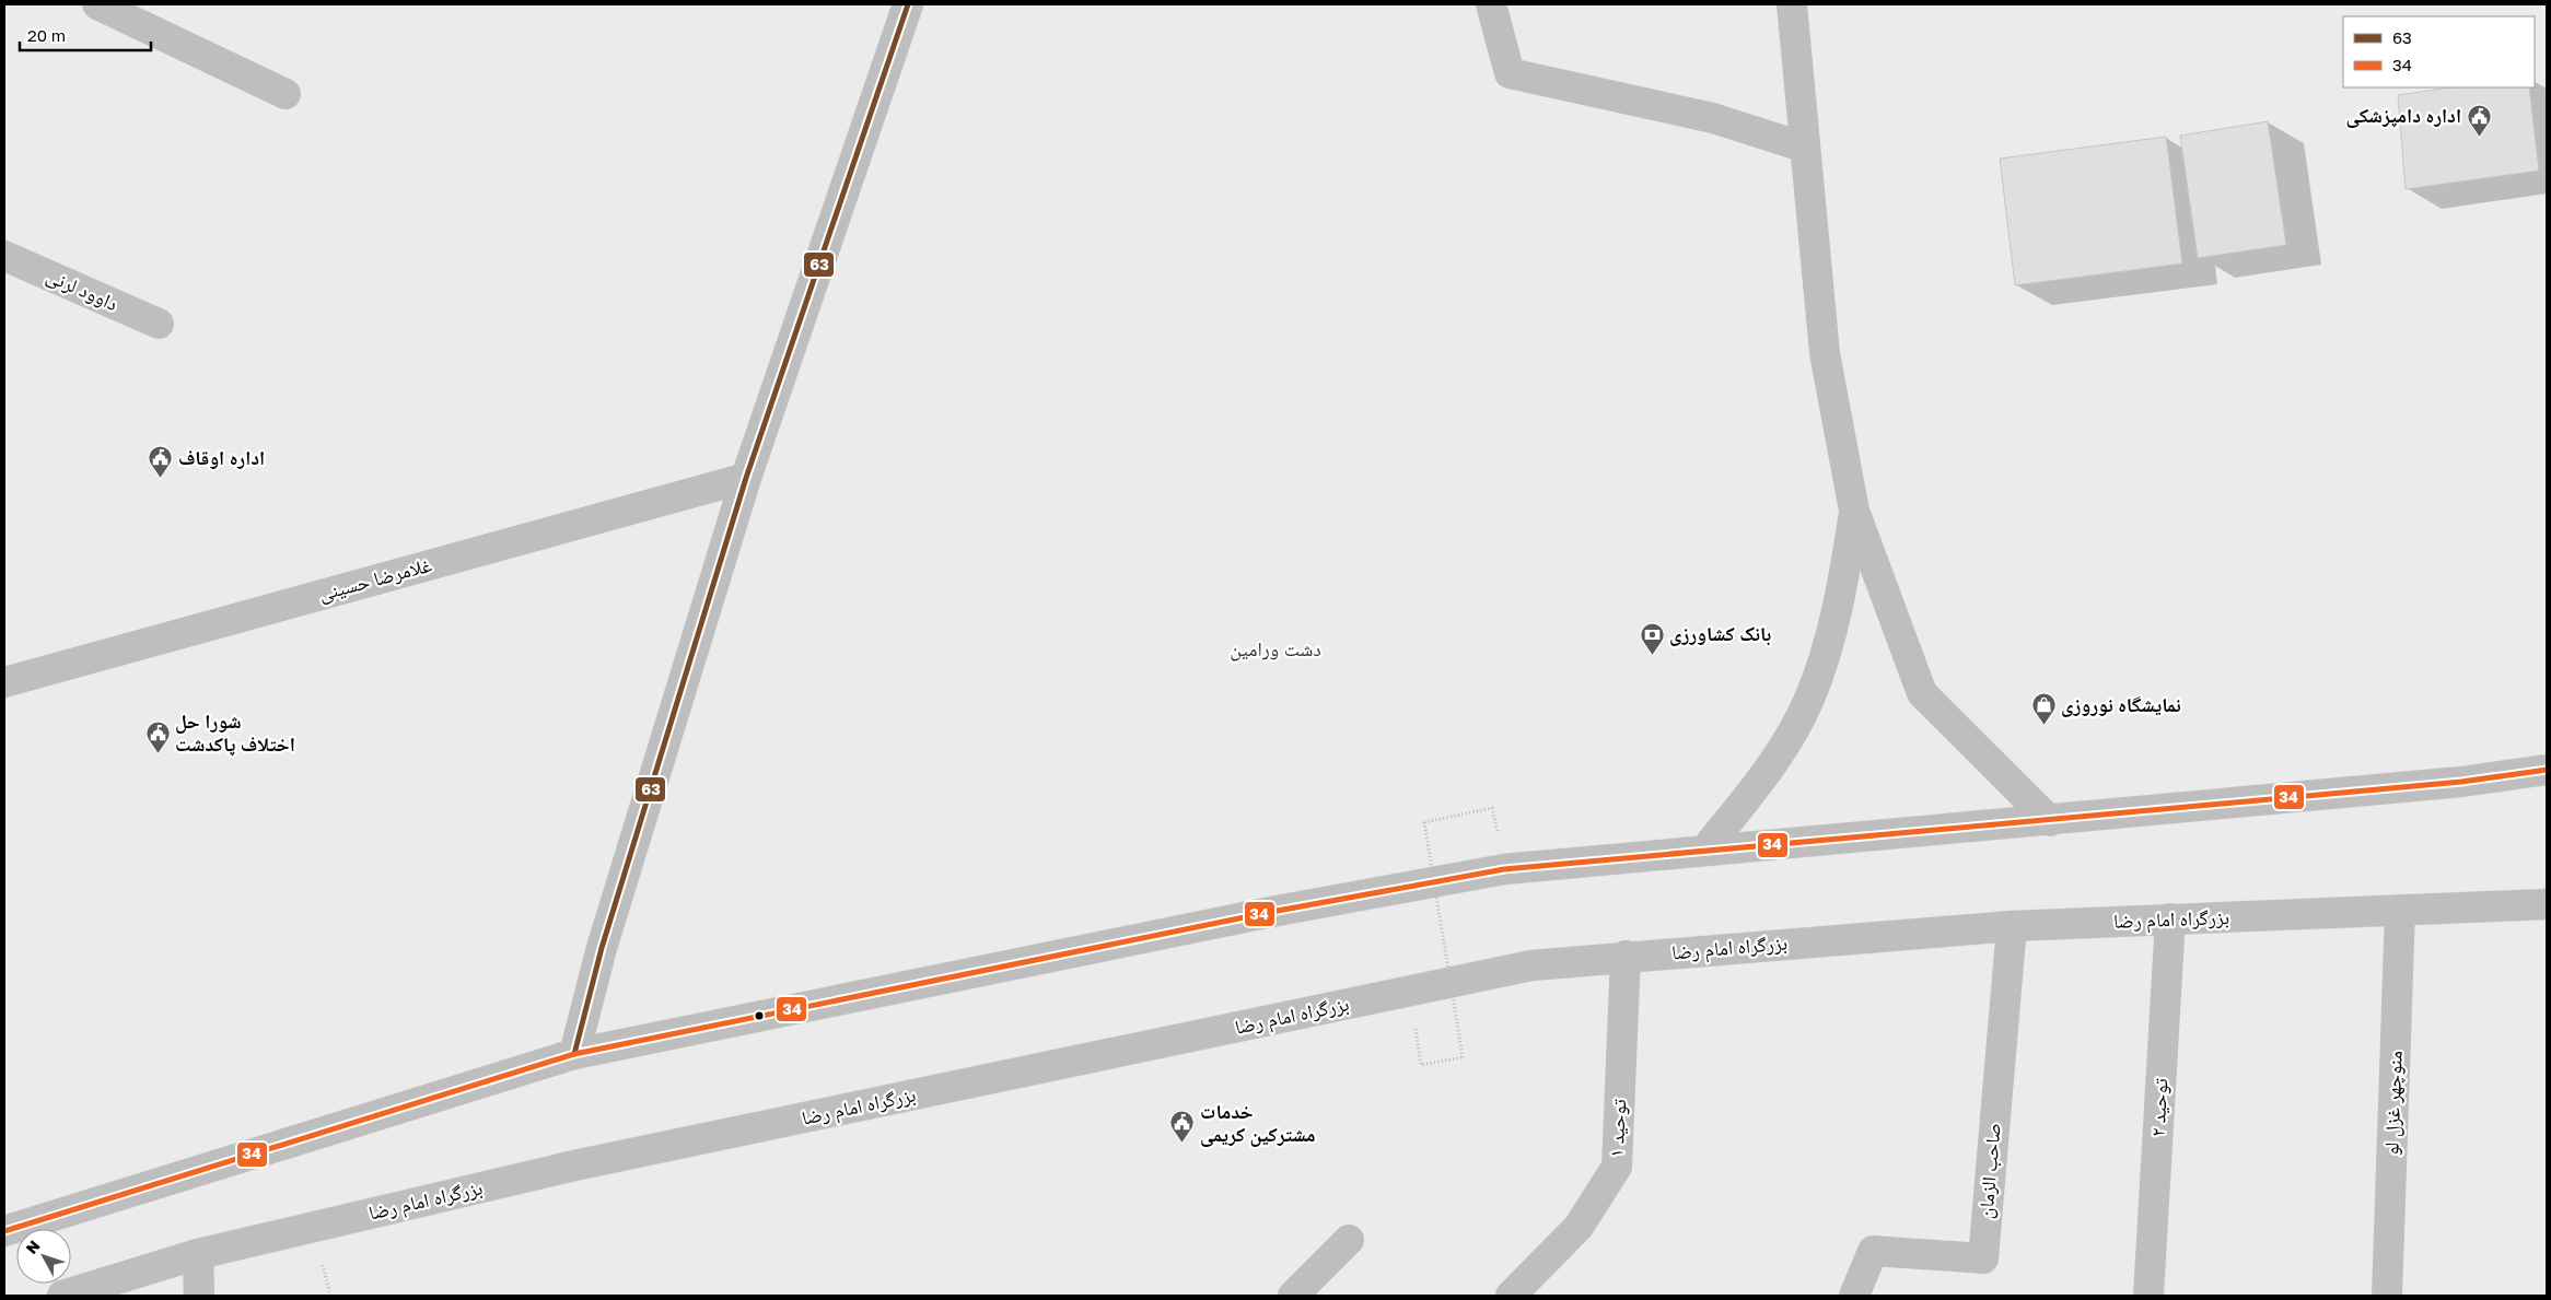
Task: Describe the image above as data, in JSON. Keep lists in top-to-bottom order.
{
  "streets": {
    "main road": [
      "داوود لرنی",
      "غلامرضا حسینی",
      "بزرگراه امام رضا",
      "منوچهر غزل لو",
      "توحید ۲",
      "توحید ۱",
      "صاحب الزمان"
    ]
  },
  "crossings": [
    ["بزرگراه امام رضا", "منوچهر غزل لو"],
    ["بزرگراه امام رضا", "توحید ۲"],
    ["بزرگراه امام رضا", "توحید ۱"],
    ["بزرگراه امام رضا", "صاحب الزمان"]
  ],
  "parks": ["دشت ورامین"],
  "places": {
    "public building": [
      "اداره دامپزشکی",
      "اداره اوقاف",
      "شورا حل اختلاف پاکدشت",
      "خدمات مشترکین کریمی"
    ],
    "bank": ["بانک کشاورزی"],
    "shop": ["نمایشگاه نوروزی"]
  },
  "lines": ["transit line 63", "transit line 34"],
  "legend": ["63", "34"],
  "scale_bar": "20 m",
  "north": "top left"
}
